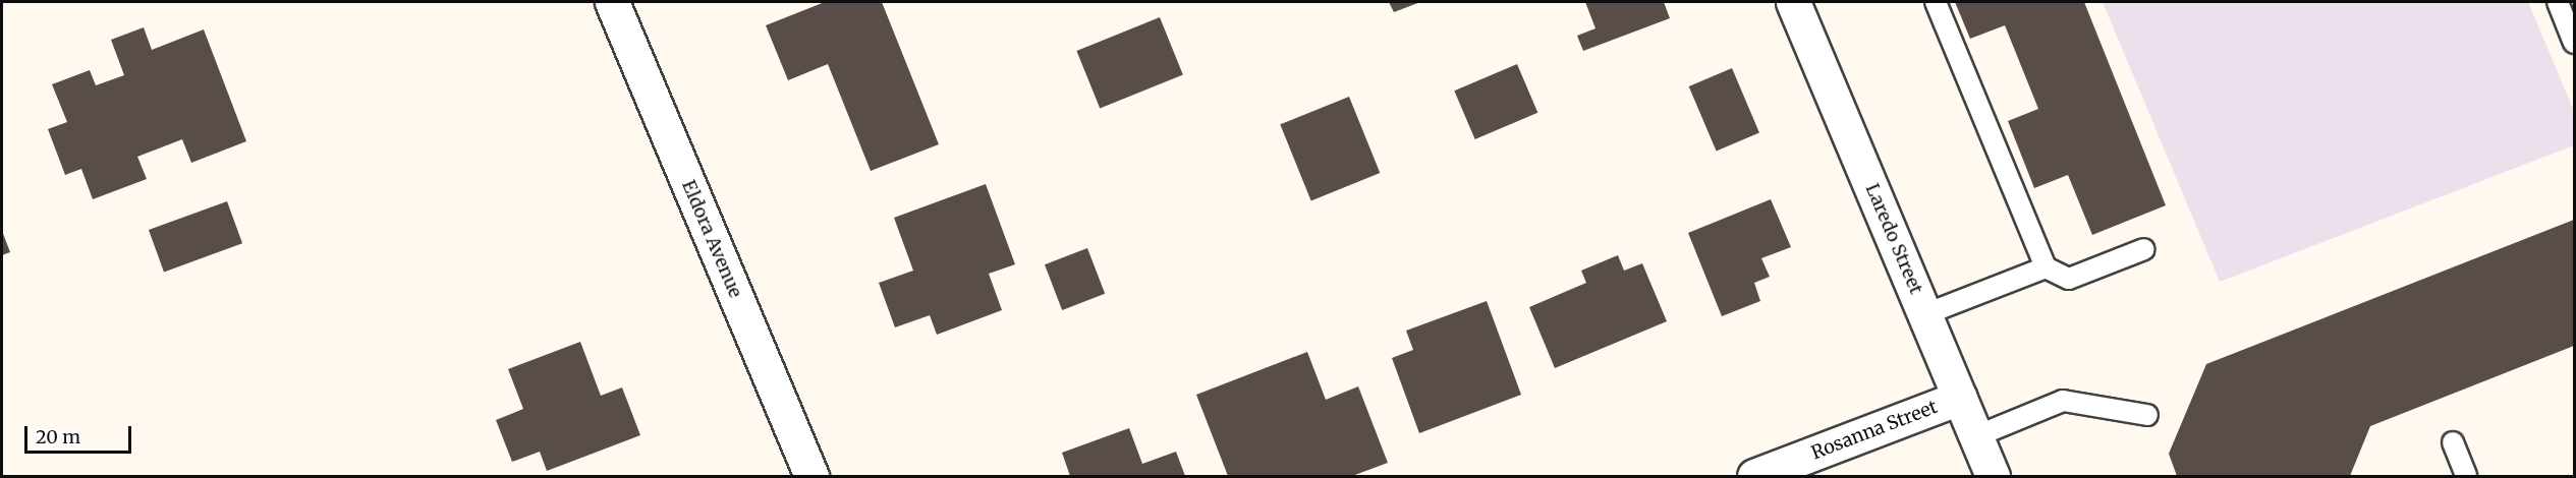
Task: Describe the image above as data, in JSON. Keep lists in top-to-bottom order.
{
  "streets": {
    "street": ["Eldora Avenue", "Laredo Street", "Rosanna Street"]
  },
  "crossings": [
    ["Laredo Street", "Rosanna Street"]
  ],
  "scale_bar": "20 m"
}
